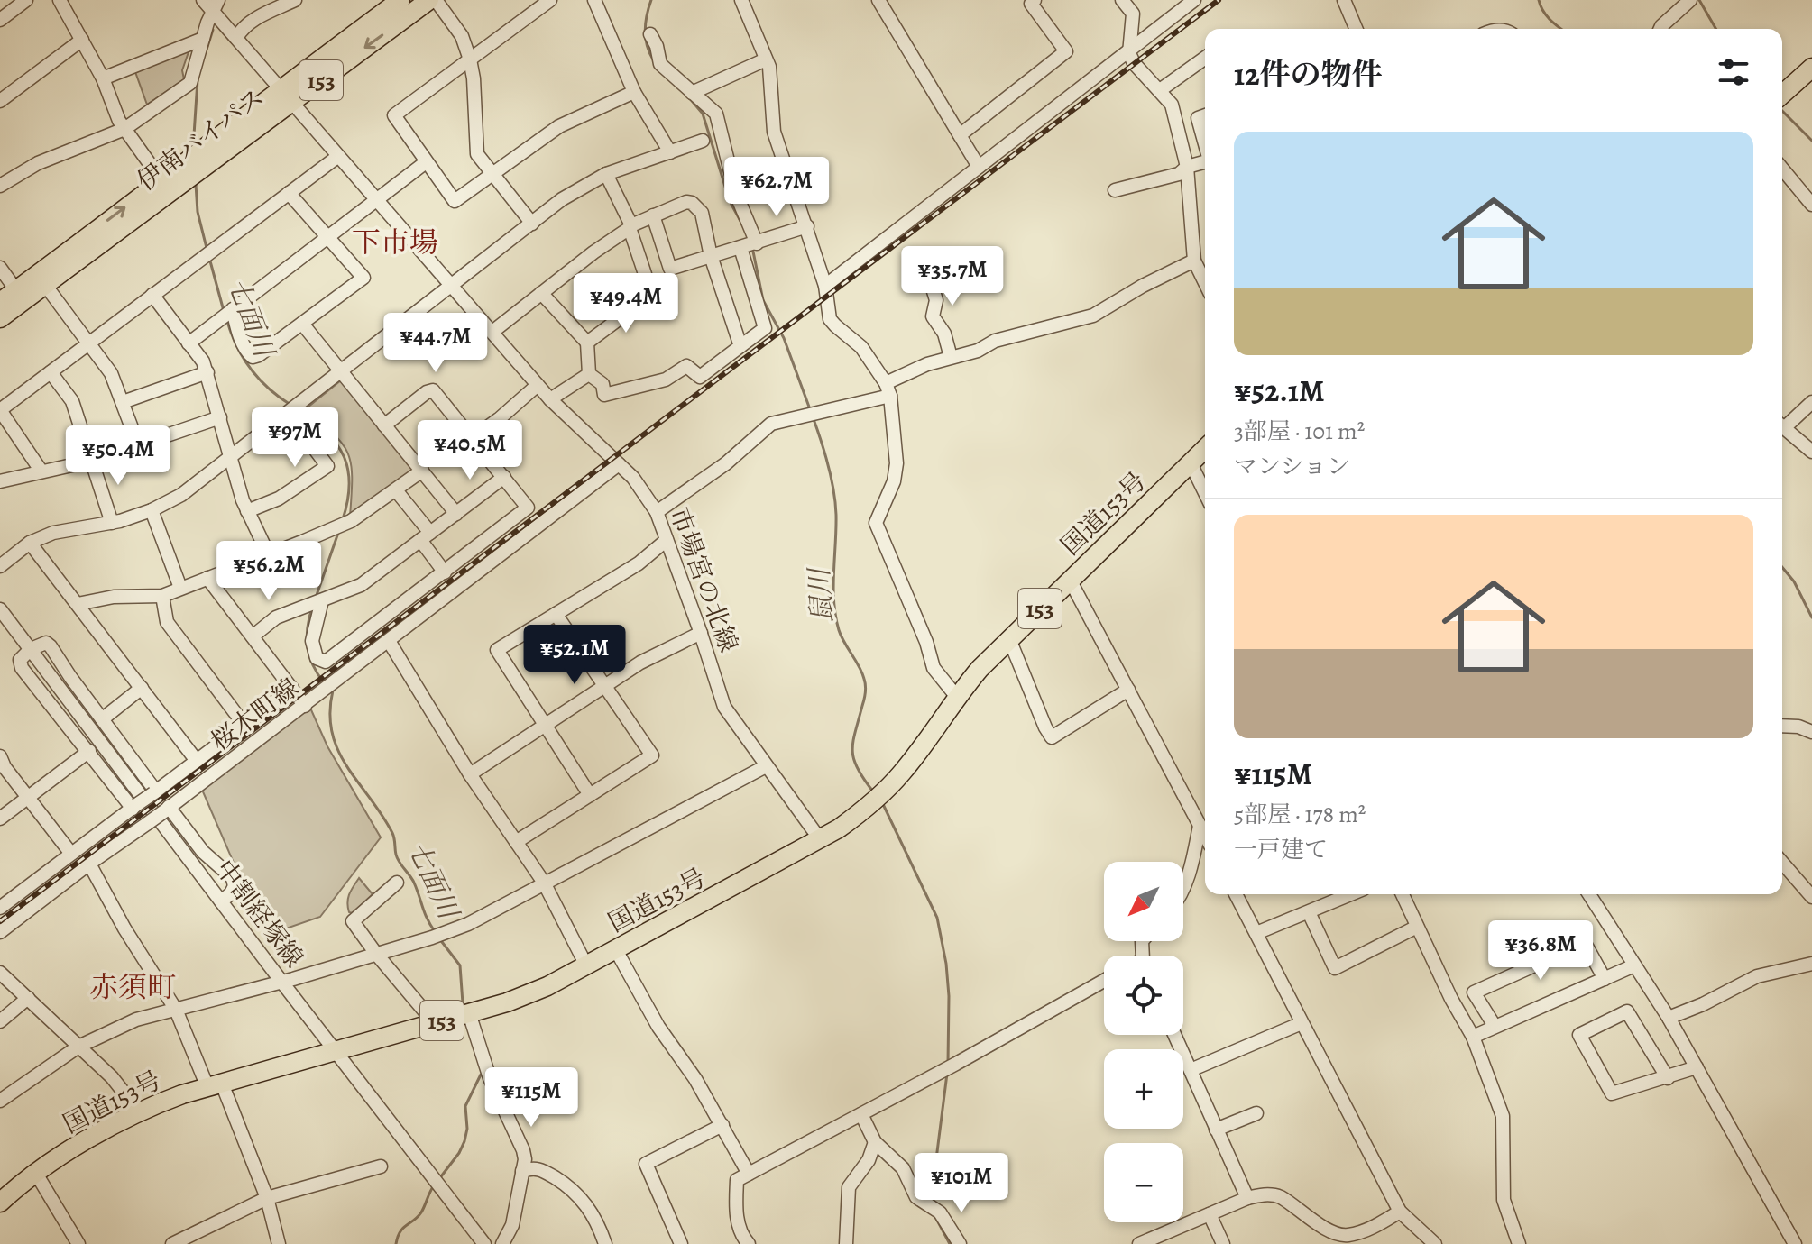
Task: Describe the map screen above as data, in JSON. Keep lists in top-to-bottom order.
{
  "streets": {
    "highway": ["153", "伊南バイパス", "国道153号"],
    "street": ["市場宮の北線", "桜木町線", "中割経塚線"]
  },
  "crossings": [
    ["伊南バイパス", "市場宮の北線"],
    ["国道153号", "市場宮の北線"],
    ["国道153号", "中割経塚線"],
    ["市場宮の北線", "桜木町線"]
  ],
  "districts": ["下市場", "赤須町"],
  "water": ["七面川", "鼠川"],
  "north": "bottom left",
  "page": {
    "heading": "12件の物件",
    "list": [
      {
        "name": "¥52.1M",
        "note": "3部屋 · 101 m² · マンション"
      },
      {
        "name": "¥115M",
        "note": "5部屋 · 178 m² · 一戸建て"
      }
    ],
    "price": [
      "¥62.7M",
      "¥35.7M",
      "¥49.4M",
      "¥44.7M",
      "¥97M",
      "¥40.5M",
      "¥50.4M",
      "¥56.2M",
      "¥52.1M",
      "¥36.8M",
      "¥115M",
      "¥101M"
    ],
    "map_buttons": ["+", "−"]
  }
}
